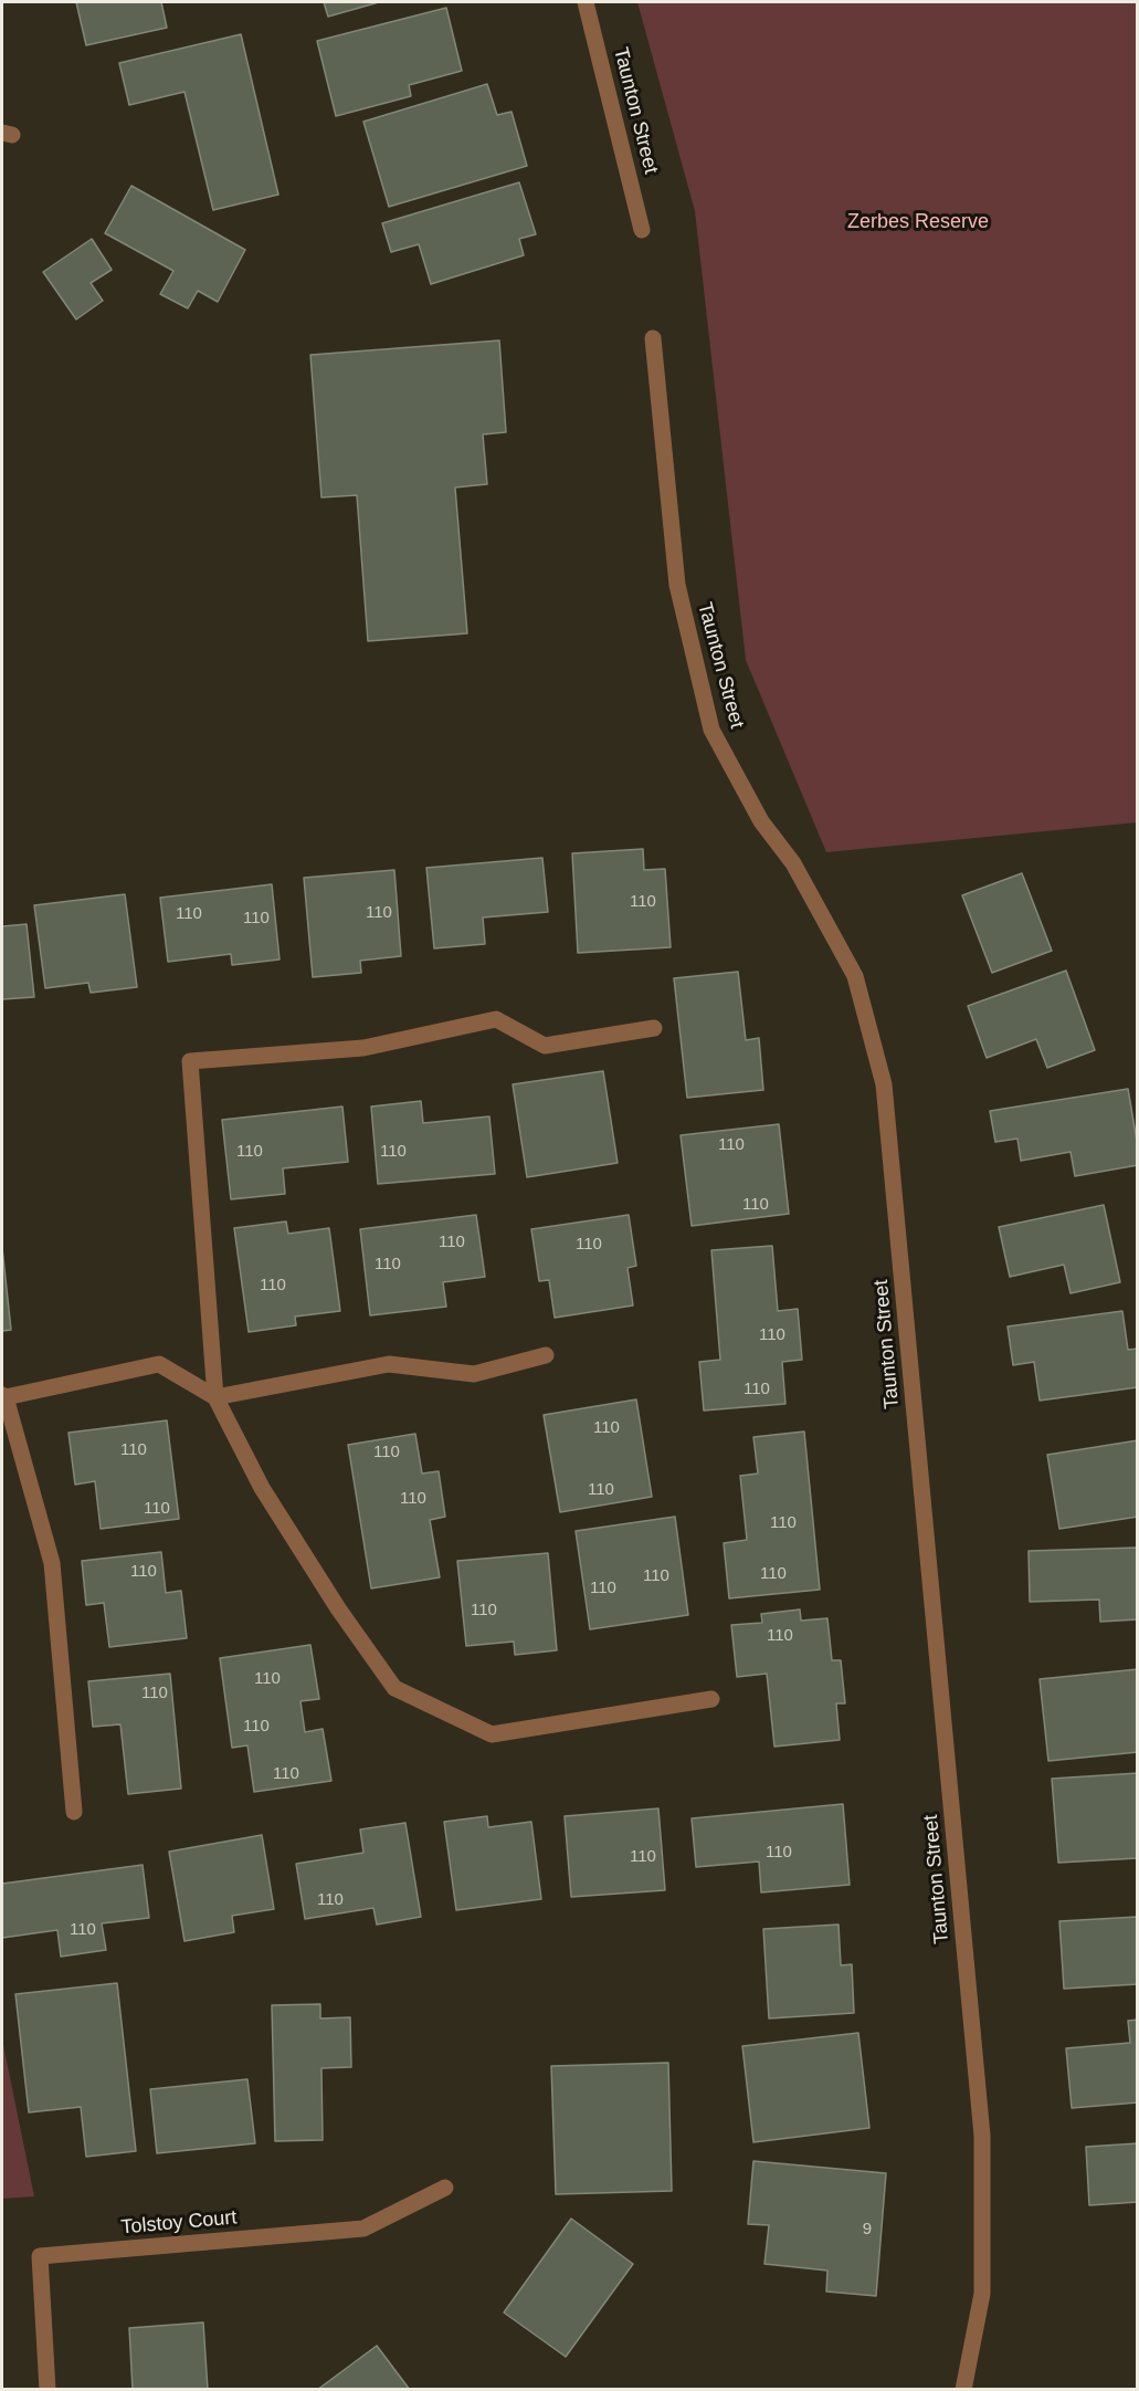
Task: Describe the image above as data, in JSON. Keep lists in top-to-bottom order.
{
  "streets": {
    "street": ["Taunton Street", "Tolstoy Court"]
  },
  "parks": ["Zerbes Reserve"],
  "house_numbers": [
    "110",
    "110",
    "110",
    "110",
    "110",
    "110",
    "110",
    "110",
    "110",
    "110",
    "110",
    "110",
    "110",
    "110",
    "110",
    "110",
    "110",
    "110",
    "110",
    "110",
    "110",
    "110",
    "110",
    "110",
    "110",
    "110",
    "110",
    "110",
    "110",
    "110",
    "110",
    "110",
    "110",
    "110",
    "110",
    "9"
  ]
}
